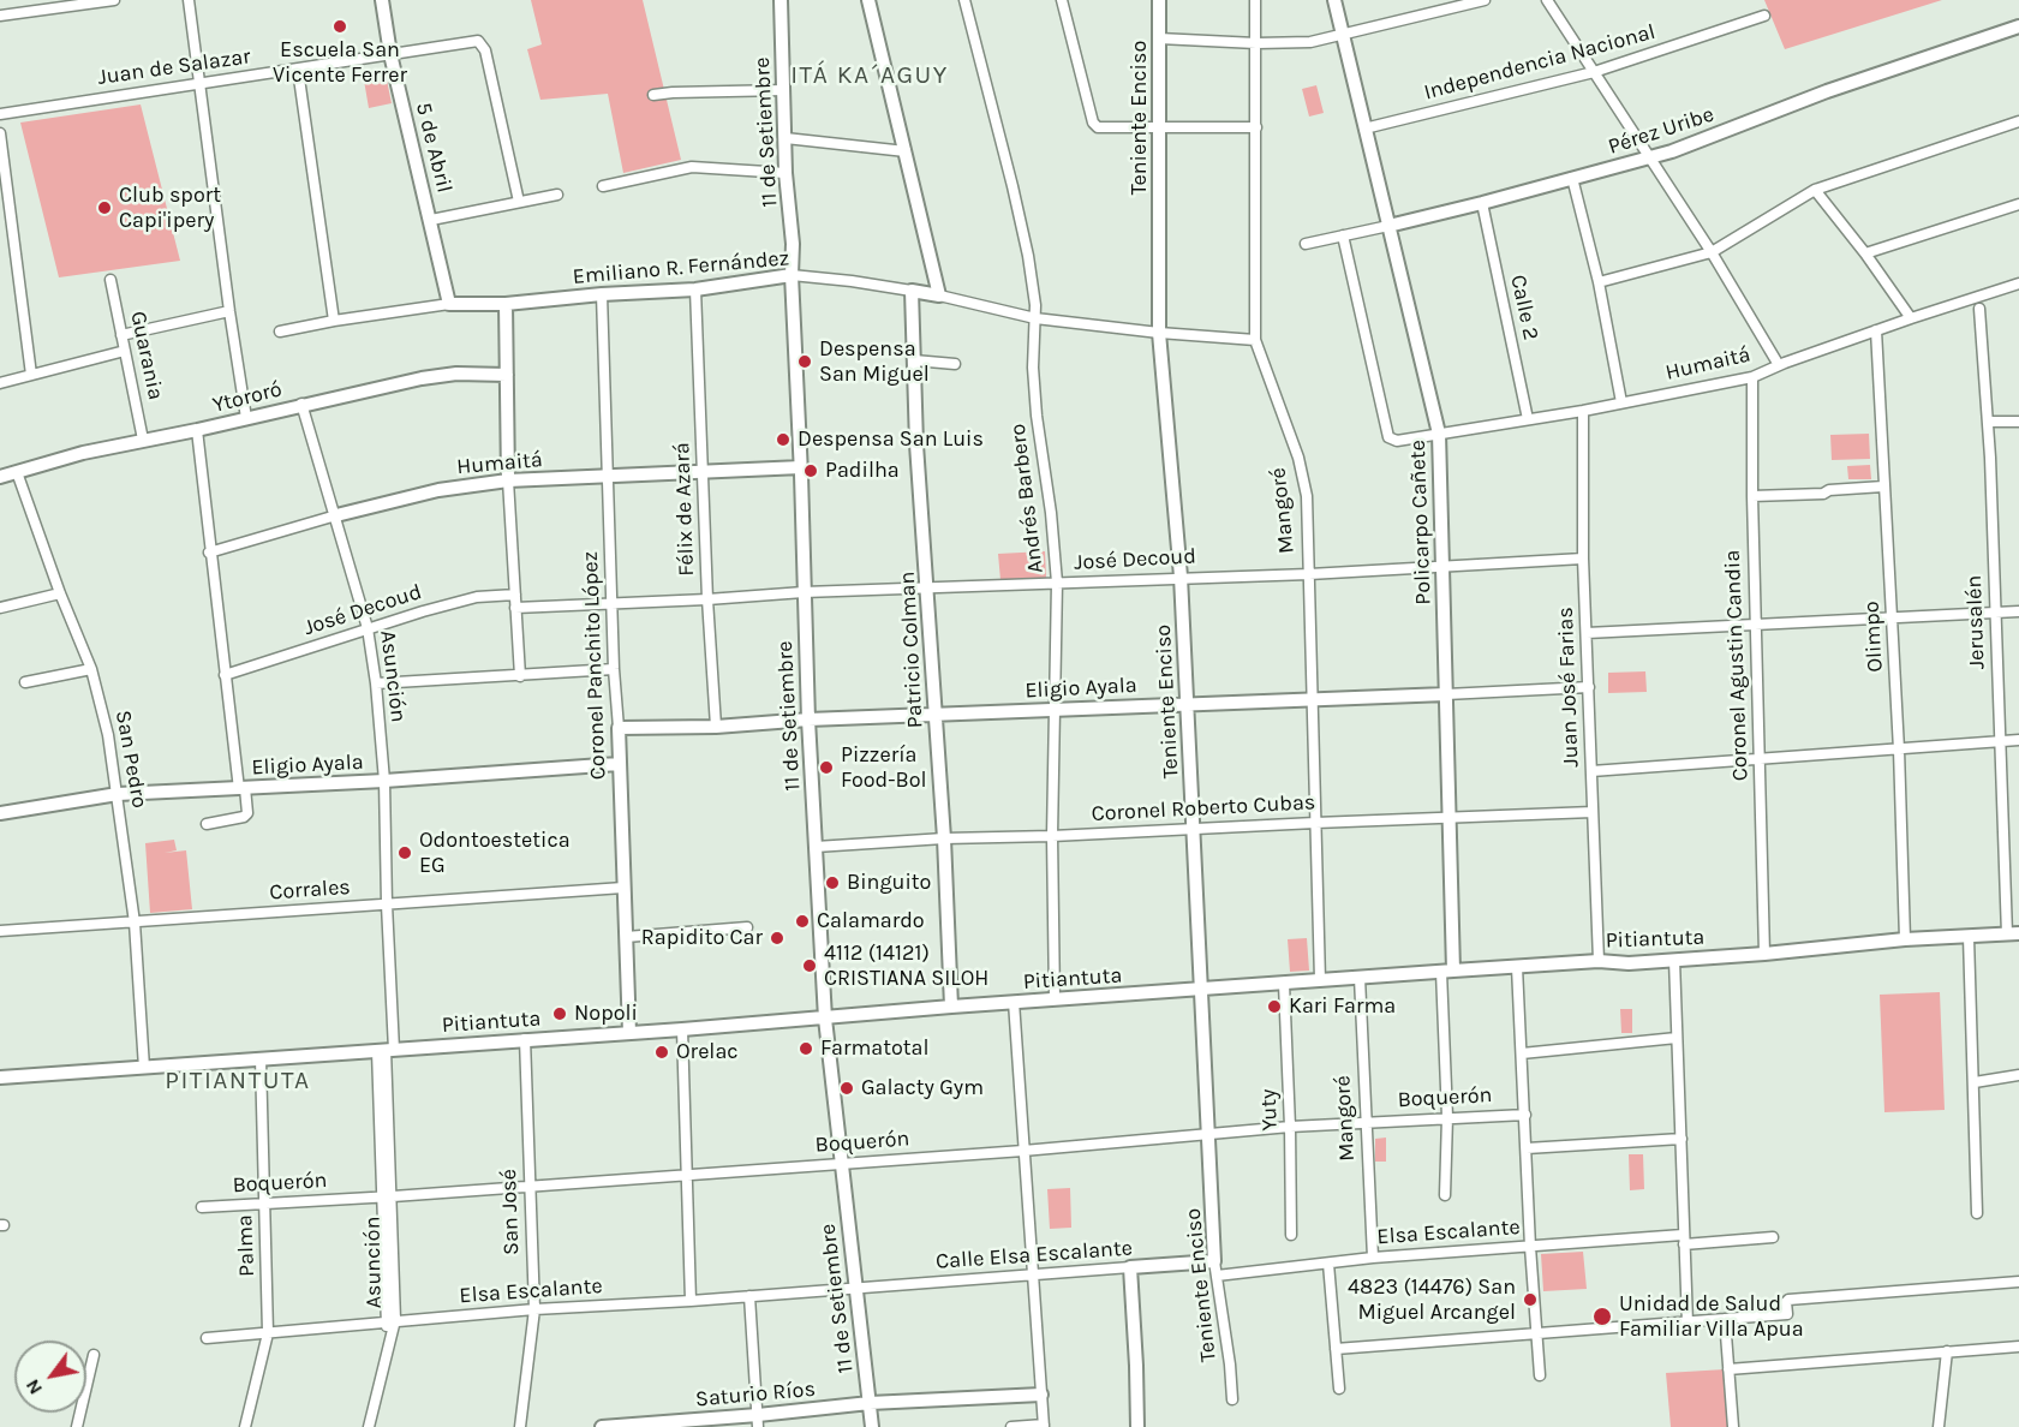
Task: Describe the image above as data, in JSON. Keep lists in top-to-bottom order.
{
  "streets": {
    "street": [
      "Independencia Nacional",
      "Juan de Salazar",
      "Teniente Enciso",
      "Pérez Uribe",
      "11 de Setiembre",
      "5 de Abril",
      "Emiliano R. Fernández",
      "Calle 2",
      "Guarania",
      "Humaitá",
      "Ytororó",
      "Andrés Barbero",
      "Félix de Azará",
      "Mangoré",
      "Policarpo Cañete",
      "José Decoud",
      "Jerusalén",
      "Olimpo",
      "Patricio Colman",
      "Coronel Panchito López",
      "Coronel Agustin Candia",
      "Asunción",
      "Juan José Farias",
      "Eligio Ayala",
      "San Pedro",
      "Coronel Roberto Cubas",
      "Corrales",
      "Pitiantuta",
      "Boquerón",
      "Yuty",
      "San José",
      "Elsa Escalante",
      "Palma",
      "Calle Elsa Escalante",
      "Saturio Ríos"
    ]
  },
  "crossings": [
    ["Independencia Nacional", "Policarpo Cañete"],
    ["Juan de Salazar", "5 de Abril"],
    ["Teniente Enciso", "Emiliano R. Fernández"],
    ["Teniente Enciso", "José Decoud"],
    ["Teniente Enciso", "Eligio Ayala"],
    ["Teniente Enciso", "Coronel Roberto Cubas"],
    ["Teniente Enciso", "Pitiantuta"],
    ["Teniente Enciso", "Boquerón"],
    ["Teniente Enciso", "Elsa Escalante"],
    ["Teniente Enciso", "Calle Elsa Escalante"],
    ["Pérez Uribe", "Calle 2"],
    ["Pérez Uribe", "Humaitá"],
    ["Pérez Uribe", "Policarpo Cañete"],
    ["11 de Setiembre", "Emiliano R. Fernández"],
    ["11 de Setiembre", "Humaitá"],
    ["11 de Setiembre", "José Decoud"],
    ["11 de Setiembre", "Eligio Ayala"],
    ["11 de Setiembre", "Coronel Roberto Cubas"],
    ["11 de Setiembre", "Pitiantuta"],
    ["11 de Setiembre", "Boquerón"],
    ["11 de Setiembre", "Elsa Escalante"],
    ["11 de Setiembre", "Calle Elsa Escalante"],
    ["11 de Setiembre", "Saturio Ríos"],
    ["5 de Abril", "Emiliano R. Fernández"],
    ["Emiliano R. Fernández", "Andrés Barbero"],
    ["Emiliano R. Fernández", "Félix de Azará"],
    ["Emiliano R. Fernández", "Mangoré"],
    ["Emiliano R. Fernández", "Patricio Colman"],
    ["Emiliano R. Fernández", "Coronel Panchito López"],
    ["Calle 2", "Humaitá"],
    ["Guarania", "Ytororó"],
    ["Humaitá", "Félix de Azará"],
    ["Humaitá", "Policarpo Cañete"],
    ["Humaitá", "Olimpo"],
    ["Humaitá", "Coronel Panchito López"],
    ["Humaitá", "Coronel Agustin Candia"],
    ["Humaitá", "Asunción"],
    ["Humaitá", "Juan José Farias"],
    ["Ytororó", "Asunción"],
    ["Ytororó", "San Pedro"],
    ["Andrés Barbero", "José Decoud"],
    ["Andrés Barbero", "Eligio Ayala"],
    ["Andrés Barbero", "Coronel Roberto Cubas"],
    ["Andrés Barbero", "Pitiantuta"],
    ["Félix de Azará", "José Decoud"],
    ["Félix de Azará", "Eligio Ayala"],
    ["Mangoré", "José Decoud"],
    ["Mangoré", "Eligio Ayala"],
    ["Mangoré", "Coronel Roberto Cubas"],
    ["Mangoré", "Pitiantuta"],
    ["Mangoré", "Boquerón"],
    ["Mangoré", "Elsa Escalante"],
    ["Policarpo Cañete", "José Decoud"],
    ["Policarpo Cañete", "Eligio Ayala"],
    ["Policarpo Cañete", "Coronel Roberto Cubas"],
    ["Policarpo Cañete", "Pitiantuta"],
    ["Policarpo Cañete", "Boquerón"],
    ["José Decoud", "Patricio Colman"],
    ["José Decoud", "Coronel Panchito López"],
    ["José Decoud", "Asunción"],
    ["José Decoud", "Juan José Farias"],
    ["Jerusalén", "Pitiantuta"],
    ["Olimpo", "Pitiantuta"],
    ["Patricio Colman", "Eligio Ayala"],
    ["Patricio Colman", "Coronel Roberto Cubas"],
    ["Patricio Colman", "Pitiantuta"],
    ["Coronel Panchito López", "Eligio Ayala"],
    ["Coronel Panchito López", "Corrales"],
    ["Coronel Panchito López", "Pitiantuta"],
    ["Coronel Agustin Candia", "Pitiantuta"],
    ["Asunción", "Eligio Ayala"],
    ["Asunción", "Corrales"],
    ["Asunción", "Pitiantuta"],
    ["Asunción", "Boquerón"],
    ["Asunción", "Elsa Escalante"],
    ["Juan José Farias", "Eligio Ayala"],
    ["Juan José Farias", "Coronel Roberto Cubas"],
    ["Juan José Farias", "Pitiantuta"],
    ["Eligio Ayala", "San Pedro"],
    ["San Pedro", "Corrales"],
    ["San Pedro", "Pitiantuta"],
    ["Pitiantuta", "Yuty"],
    ["Pitiantuta", "San José"],
    ["Pitiantuta", "Palma"],
    ["Boquerón", "Yuty"],
    ["Boquerón", "San José"],
    ["Boquerón", "Palma"],
    ["San José", "Elsa Escalante"],
    ["Elsa Escalante", "Palma"],
    ["Elsa Escalante", "Calle Elsa Escalante"]
  ],
  "districts": ["ITÁ KA´AGUY", "PITIANTUTA"],
  "places": [
    "Escuela San Vicente Ferrer",
    "Club sport Capi'ipery",
    "Despensa San Miguel",
    "Despensa San Luis",
    "Padilha",
    "Pizzería Food-Bol",
    "Odontoestetica EG",
    "Binguito",
    "Calamardo",
    "Rapidito Car",
    "4112 (14121) CRISTIANA SILOH",
    "Kari Farma",
    "Nopoli",
    "Farmatotal",
    "Orelac",
    "Galacty Gym",
    "4823 (14476) San Miguel Arcangel",
    "Unidad de Salud Familiar Villa Apua"
  ],
  "north": "bottom left"
}
